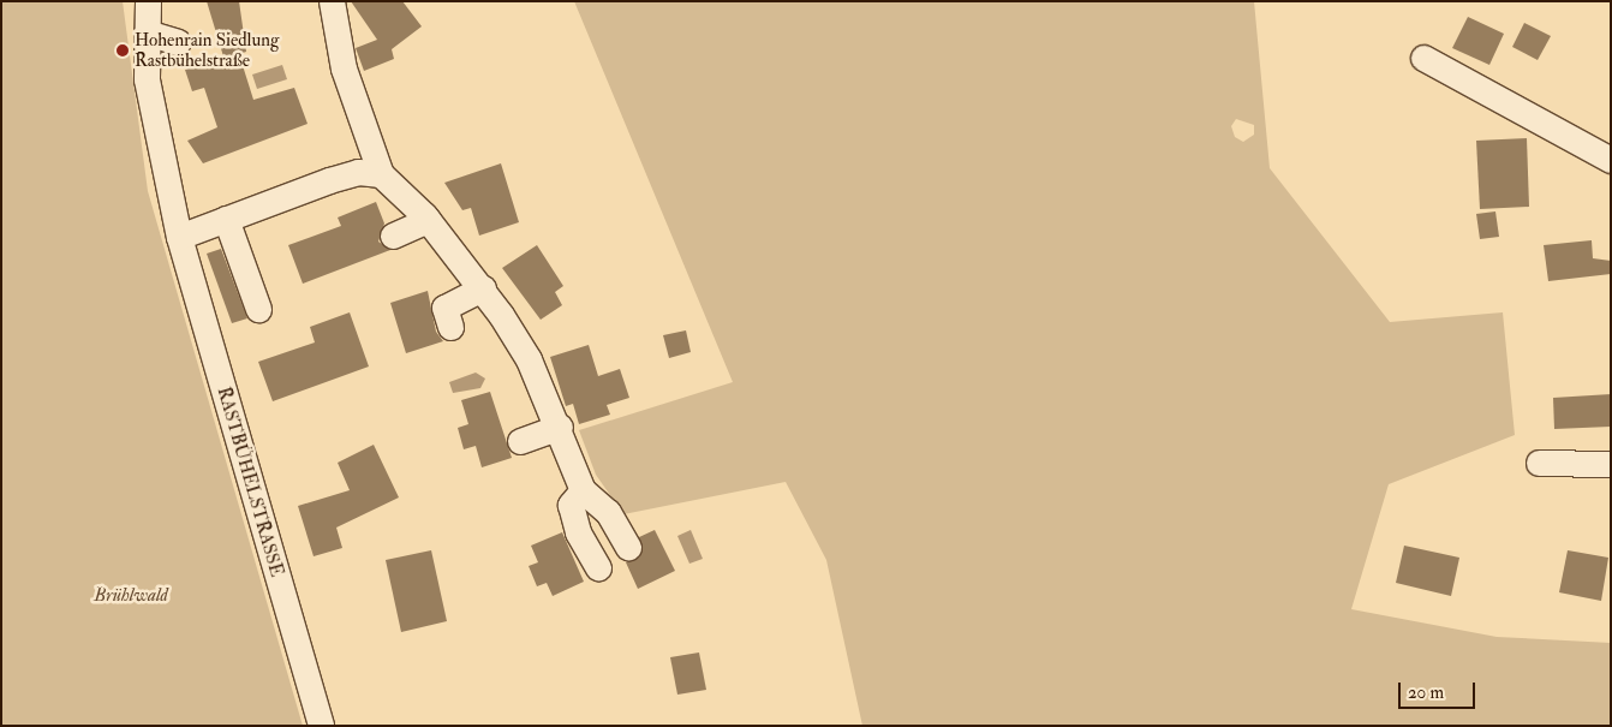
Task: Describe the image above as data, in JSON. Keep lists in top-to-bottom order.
{
  "streets": {
    "street": ["RASTBÜHELSTRASSE"]
  },
  "parks": ["Brühlwald"],
  "places": ["Hohenrain Siedlung Rastbühelstraße"],
  "scale_bar": "20 m"
}
